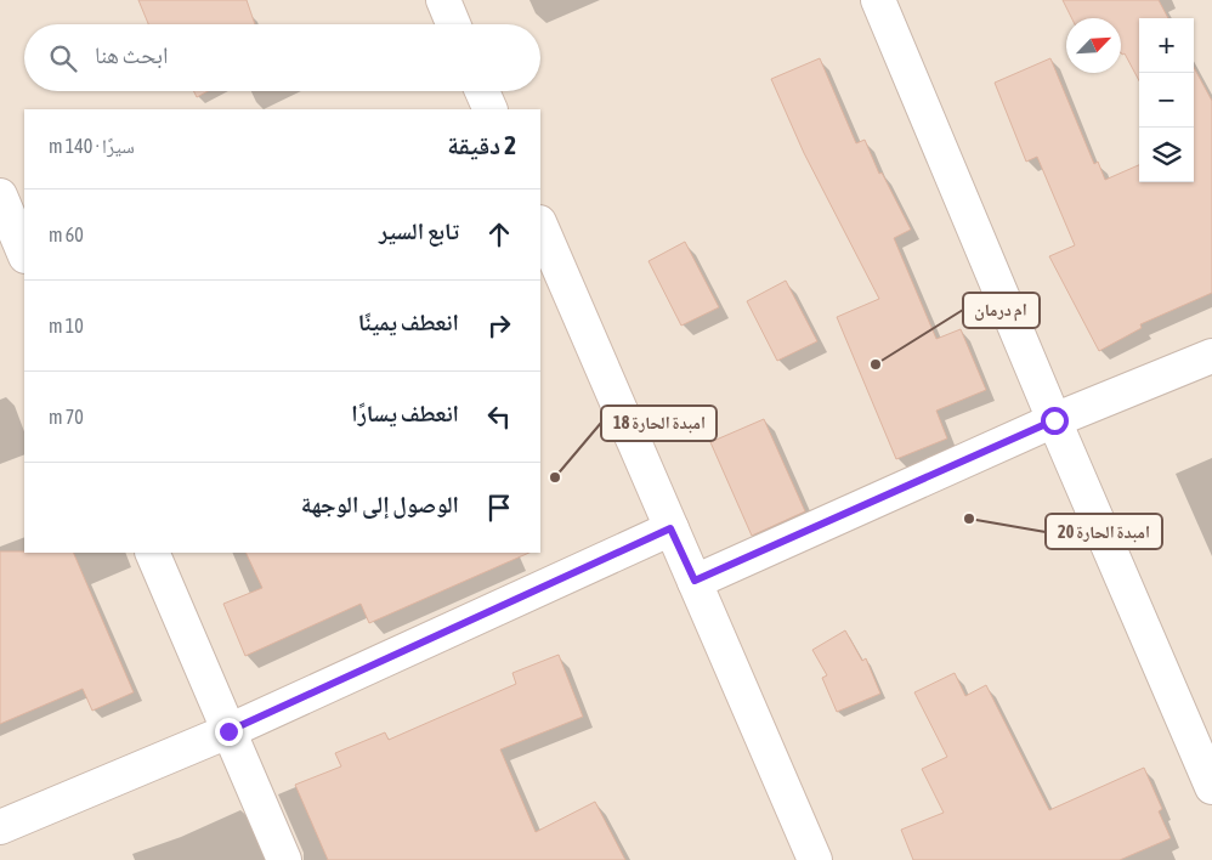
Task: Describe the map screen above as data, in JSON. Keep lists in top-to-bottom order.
{
  "places": ["ام درمان", "امبدة الحارة 18", "امبدة الحارة 20"],
  "north": "top right",
  "page": {
    "map_buttons": ["+", "−"],
    "search": "ابحث هنا",
    "heading": ["2 دقيقة", "سيرًا · 140 m"],
    "list": [
      ["تابع السير", "60 m"],
      ["انعطف يمينًا", "10 m"],
      ["انعطف يسارًا", "70 m"],
      "الوصول إلى الوجهة"
    ]
  }
}
